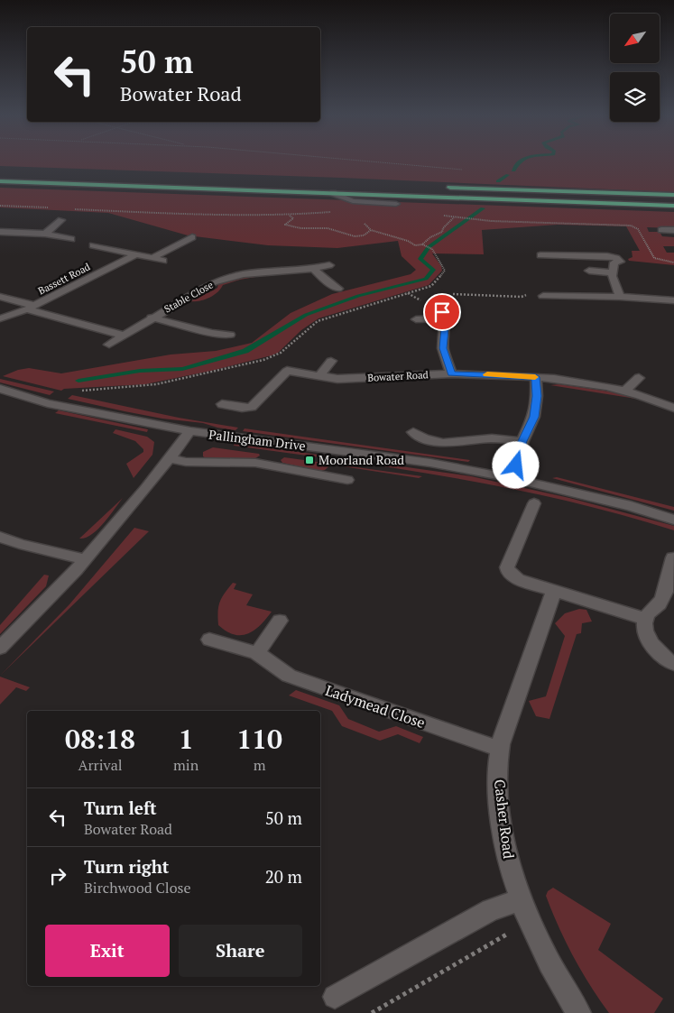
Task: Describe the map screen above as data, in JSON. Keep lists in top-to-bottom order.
{
  "streets": {
    "street": [
      "Bassett Road",
      "Stable Close",
      "Bowater Road",
      "Pallingham Drive",
      "Ladymead Close",
      "Casher Road"
    ]
  },
  "crossings": [
    ["Ladymead Close", "Casher Road"]
  ],
  "places": {
    "transit": ["Moorland Road"]
  },
  "north": "bottom left",
  "page": {
    "turn": ["50 m", "Bowater Road"],
    "eta": [
      "08:18",
      "Arrival",
      "1",
      "min",
      "110",
      "m"
    ],
    "list": [
      {
        "name": "Turn left",
        "note": "Bowater Road",
        "value": "50 m"
      },
      {
        "name": "Turn right",
        "note": "Birchwood Close",
        "value": "20 m"
      }
    ],
    "buttons": ["Exit", "Share"]
  }
}
